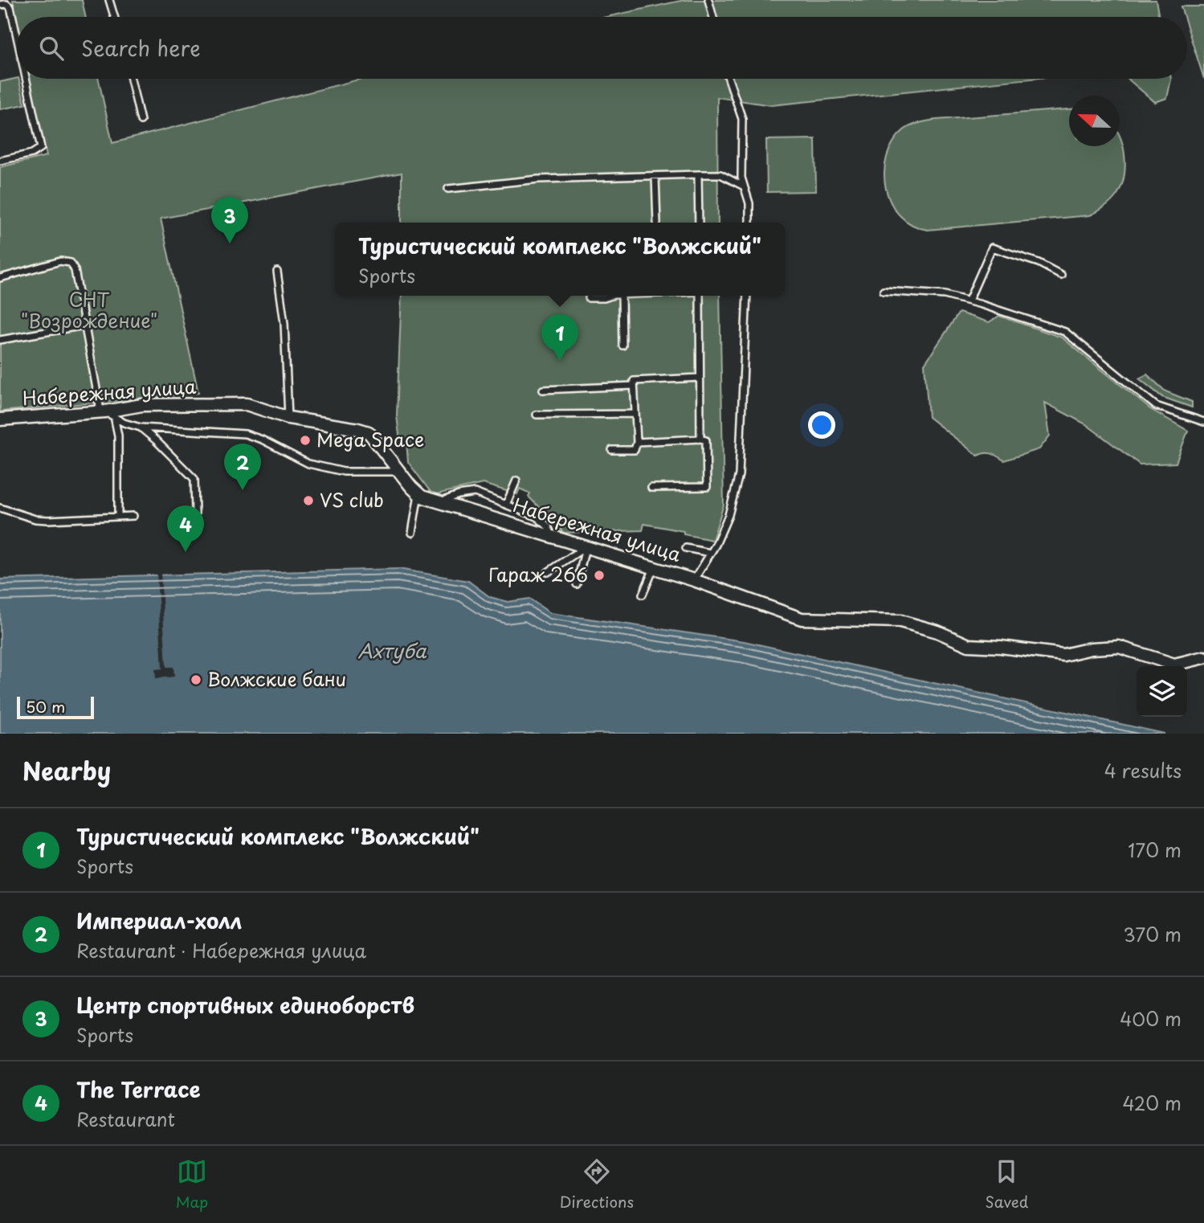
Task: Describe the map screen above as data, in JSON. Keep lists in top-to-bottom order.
{
  "streets": {
    "street": ["Набережная улица"]
  },
  "water": ["Ахтуба"],
  "parks": ["СНТ \"Возрождение\""],
  "places": [
    "Mega Space",
    "VS club",
    "Гараж 266",
    "Волжские бани"
  ],
  "scale_bar": "50 m",
  "north": "left",
  "page": {
    "search": "Search here",
    "pins": [
      "3",
      "1",
      "2",
      "4"
    ],
    "popup": ["Туристический комплекс \"Волжский\"", "Sports"],
    "scale": "50 m",
    "heading": ["Nearby", "4 results"],
    "list": [
      {
        "mark": "1",
        "name": "Туристический комплекс \"Волжский\"",
        "note": "Sports",
        "value": "170 m"
      },
      {
        "mark": "2",
        "name": "Империал-холл",
        "note": "Restaurant · Набережная улица",
        "value": "370 m"
      },
      {
        "mark": "3",
        "name": "Центр спортивных единоборств",
        "note": "Sports",
        "value": "400 m"
      },
      {
        "mark": "4",
        "name": "The Terrace",
        "note": "Restaurant",
        "value": "420 m"
      }
    ],
    "nav": ["Map", "Directions", "Saved"]
  }
}
